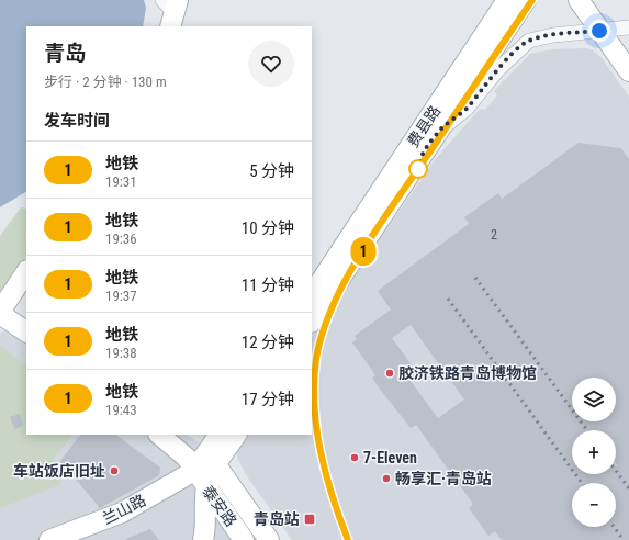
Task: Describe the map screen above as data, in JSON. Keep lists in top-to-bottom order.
{
  "streets": {
    "main road": ["费县路", "泰安路", "兰山路"]
  },
  "crossings": [
    ["泰安路", "兰山路"]
  ],
  "places": {
    "other": [
      "胶济铁路青岛博物馆",
      "7-Eleven",
      "车站饭店旧址",
      "畅享汇·青岛站"
    ],
    "transit": ["青岛站"]
  },
  "lines": ["metro line 1"],
  "house_numbers": ["2"],
  "page": {
    "on_map": "1",
    "heading": [
      ["青岛", "步行 · 2 分钟 · 130 m"],
      "发车时间"
    ],
    "list": [
      {
        "mark": "1",
        "name": "地铁",
        "note": "19:31",
        "value": "5 分钟"
      },
      {
        "mark": "1",
        "name": "地铁",
        "note": "19:36",
        "value": "10 分钟"
      },
      {
        "mark": "1",
        "name": "地铁",
        "note": "19:37",
        "value": "11 分钟"
      },
      {
        "mark": "1",
        "name": "地铁",
        "note": "19:38",
        "value": "12 分钟"
      },
      {
        "mark": "1",
        "name": "地铁",
        "note": "19:43",
        "value": "17 分钟"
      }
    ],
    "map_buttons": ["+", "−"]
  }
}
